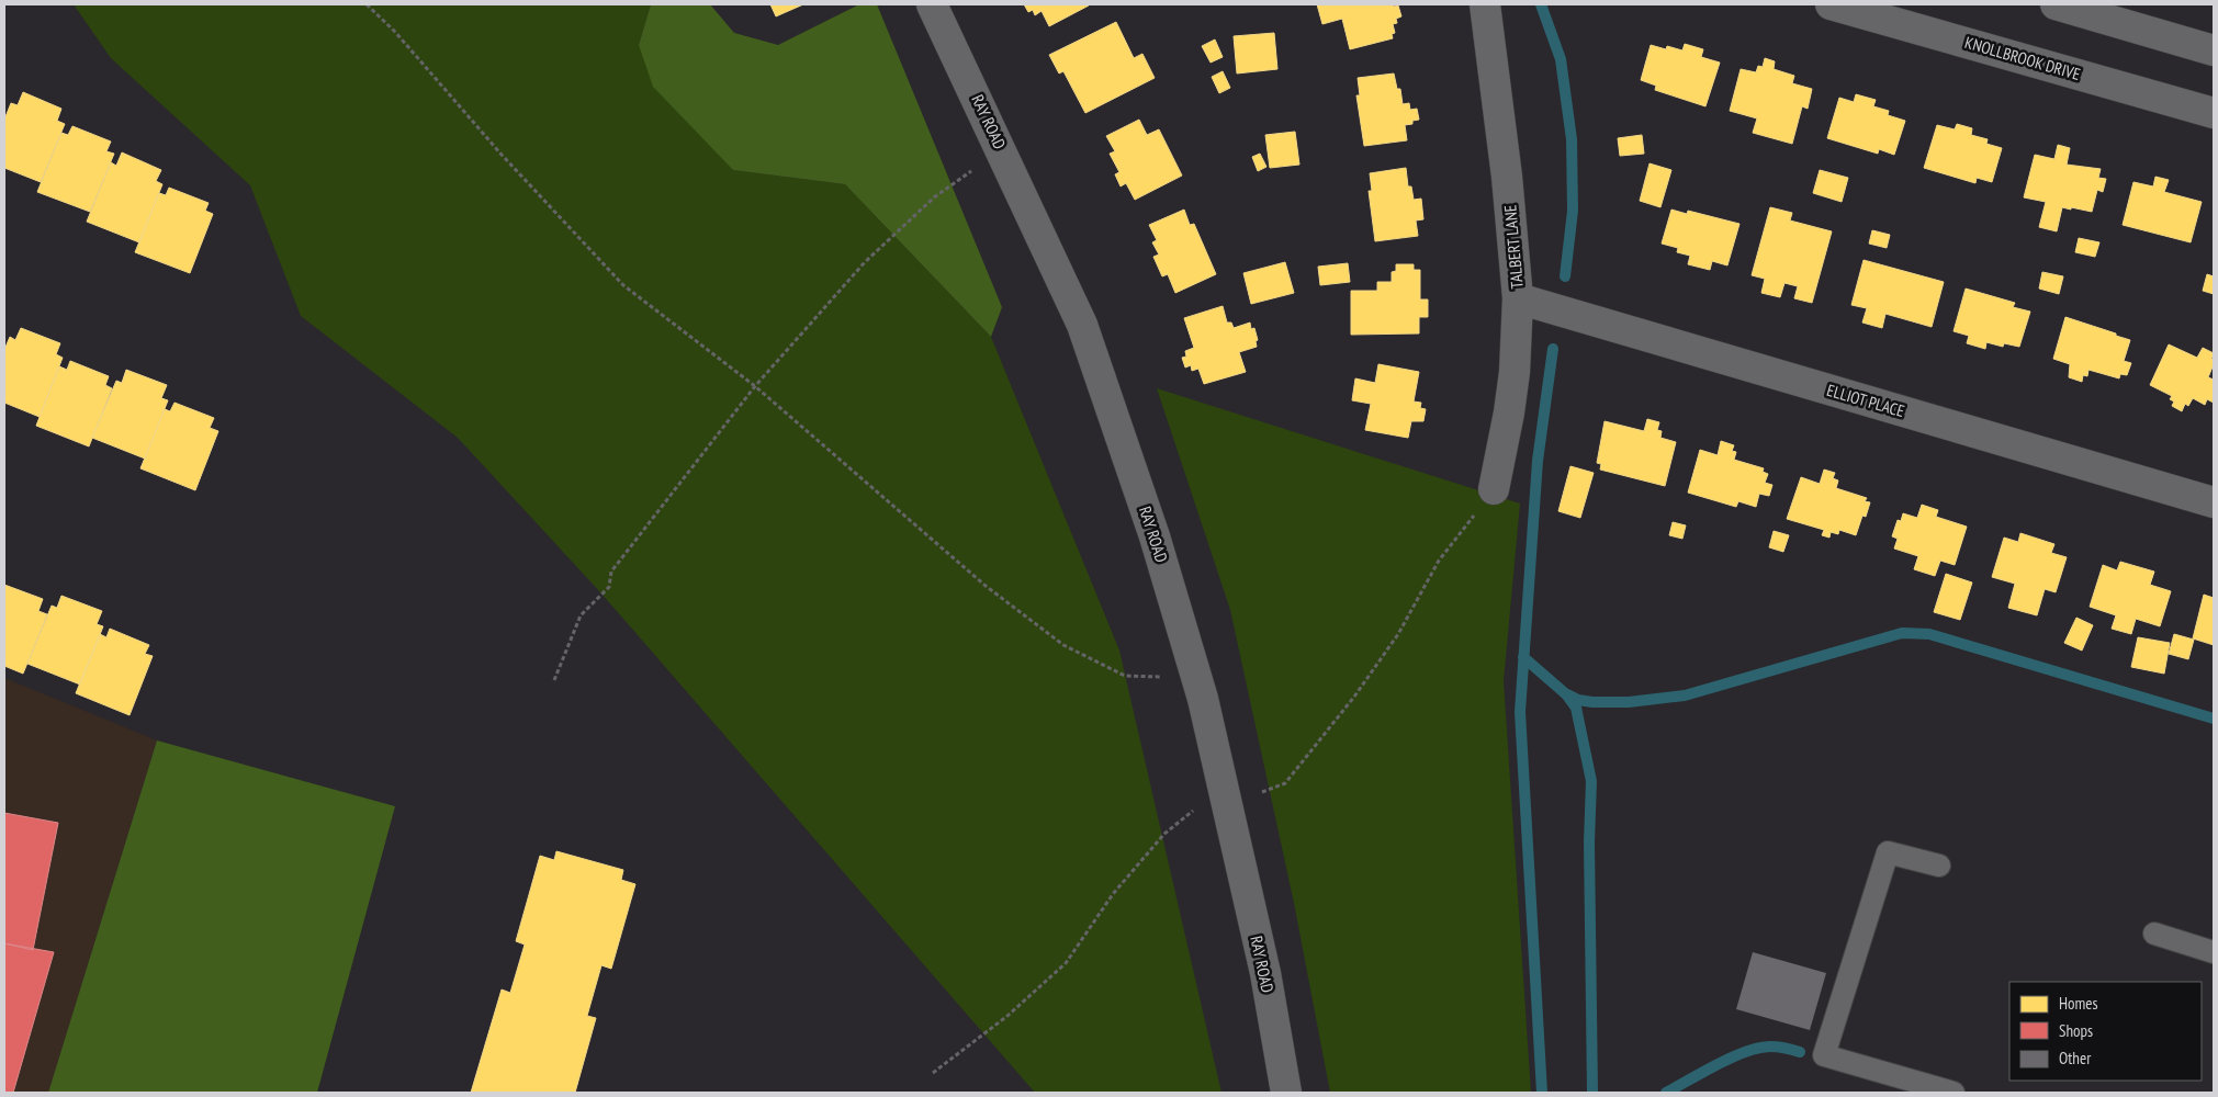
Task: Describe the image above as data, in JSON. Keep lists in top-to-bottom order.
{
  "streets": {
    "street": [
      "KNOLLBROOK DRIVE",
      "RAY ROAD",
      "TALBERT LANE",
      "ELLIOT PLACE"
    ]
  },
  "crossings": [
    ["TALBERT LANE", "ELLIOT PLACE"]
  ],
  "legend": ["Homes", "Shops", "Other"]
}
